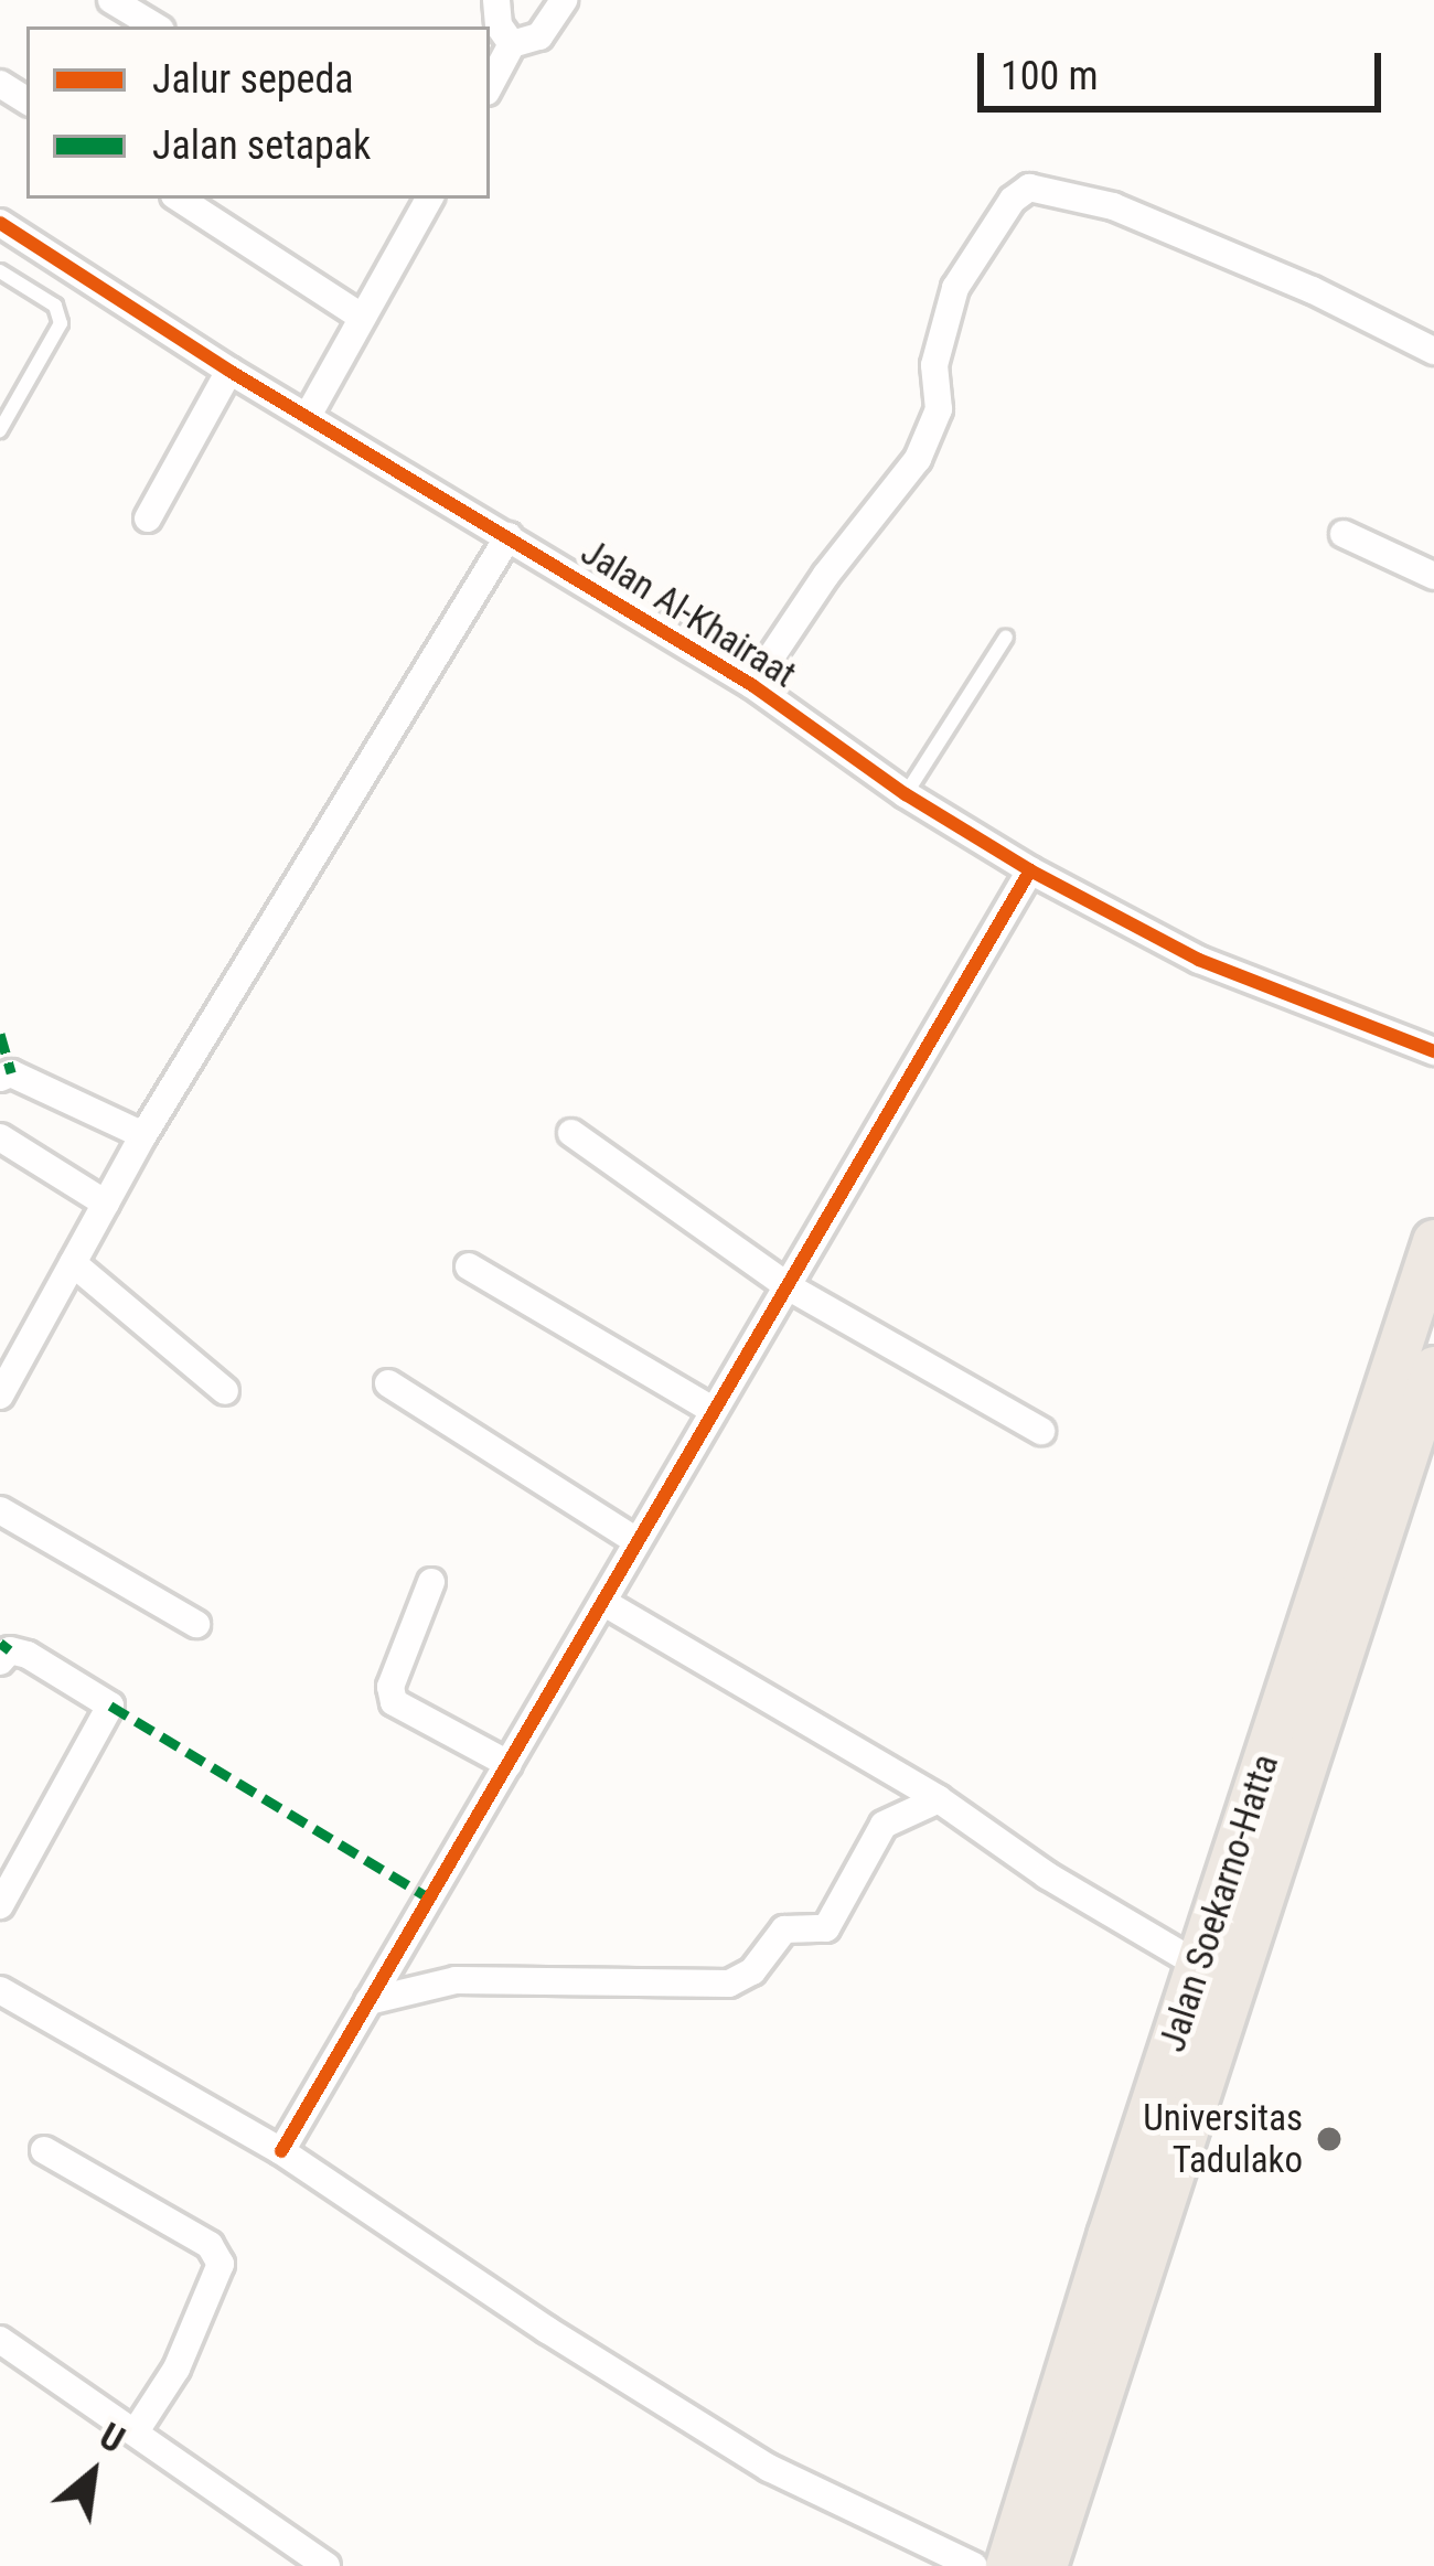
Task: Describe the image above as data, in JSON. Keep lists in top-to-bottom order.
{
  "streets": {
    "main road": ["Jalan Soekarno-Hatta"],
    "street": ["Jalan Al-Khairaat"]
  },
  "places": ["Universitas Tadulako"],
  "legend": ["Jalur sepeda", "Jalan setapak"],
  "scale_bar": "100 m",
  "north": "top right"
}
